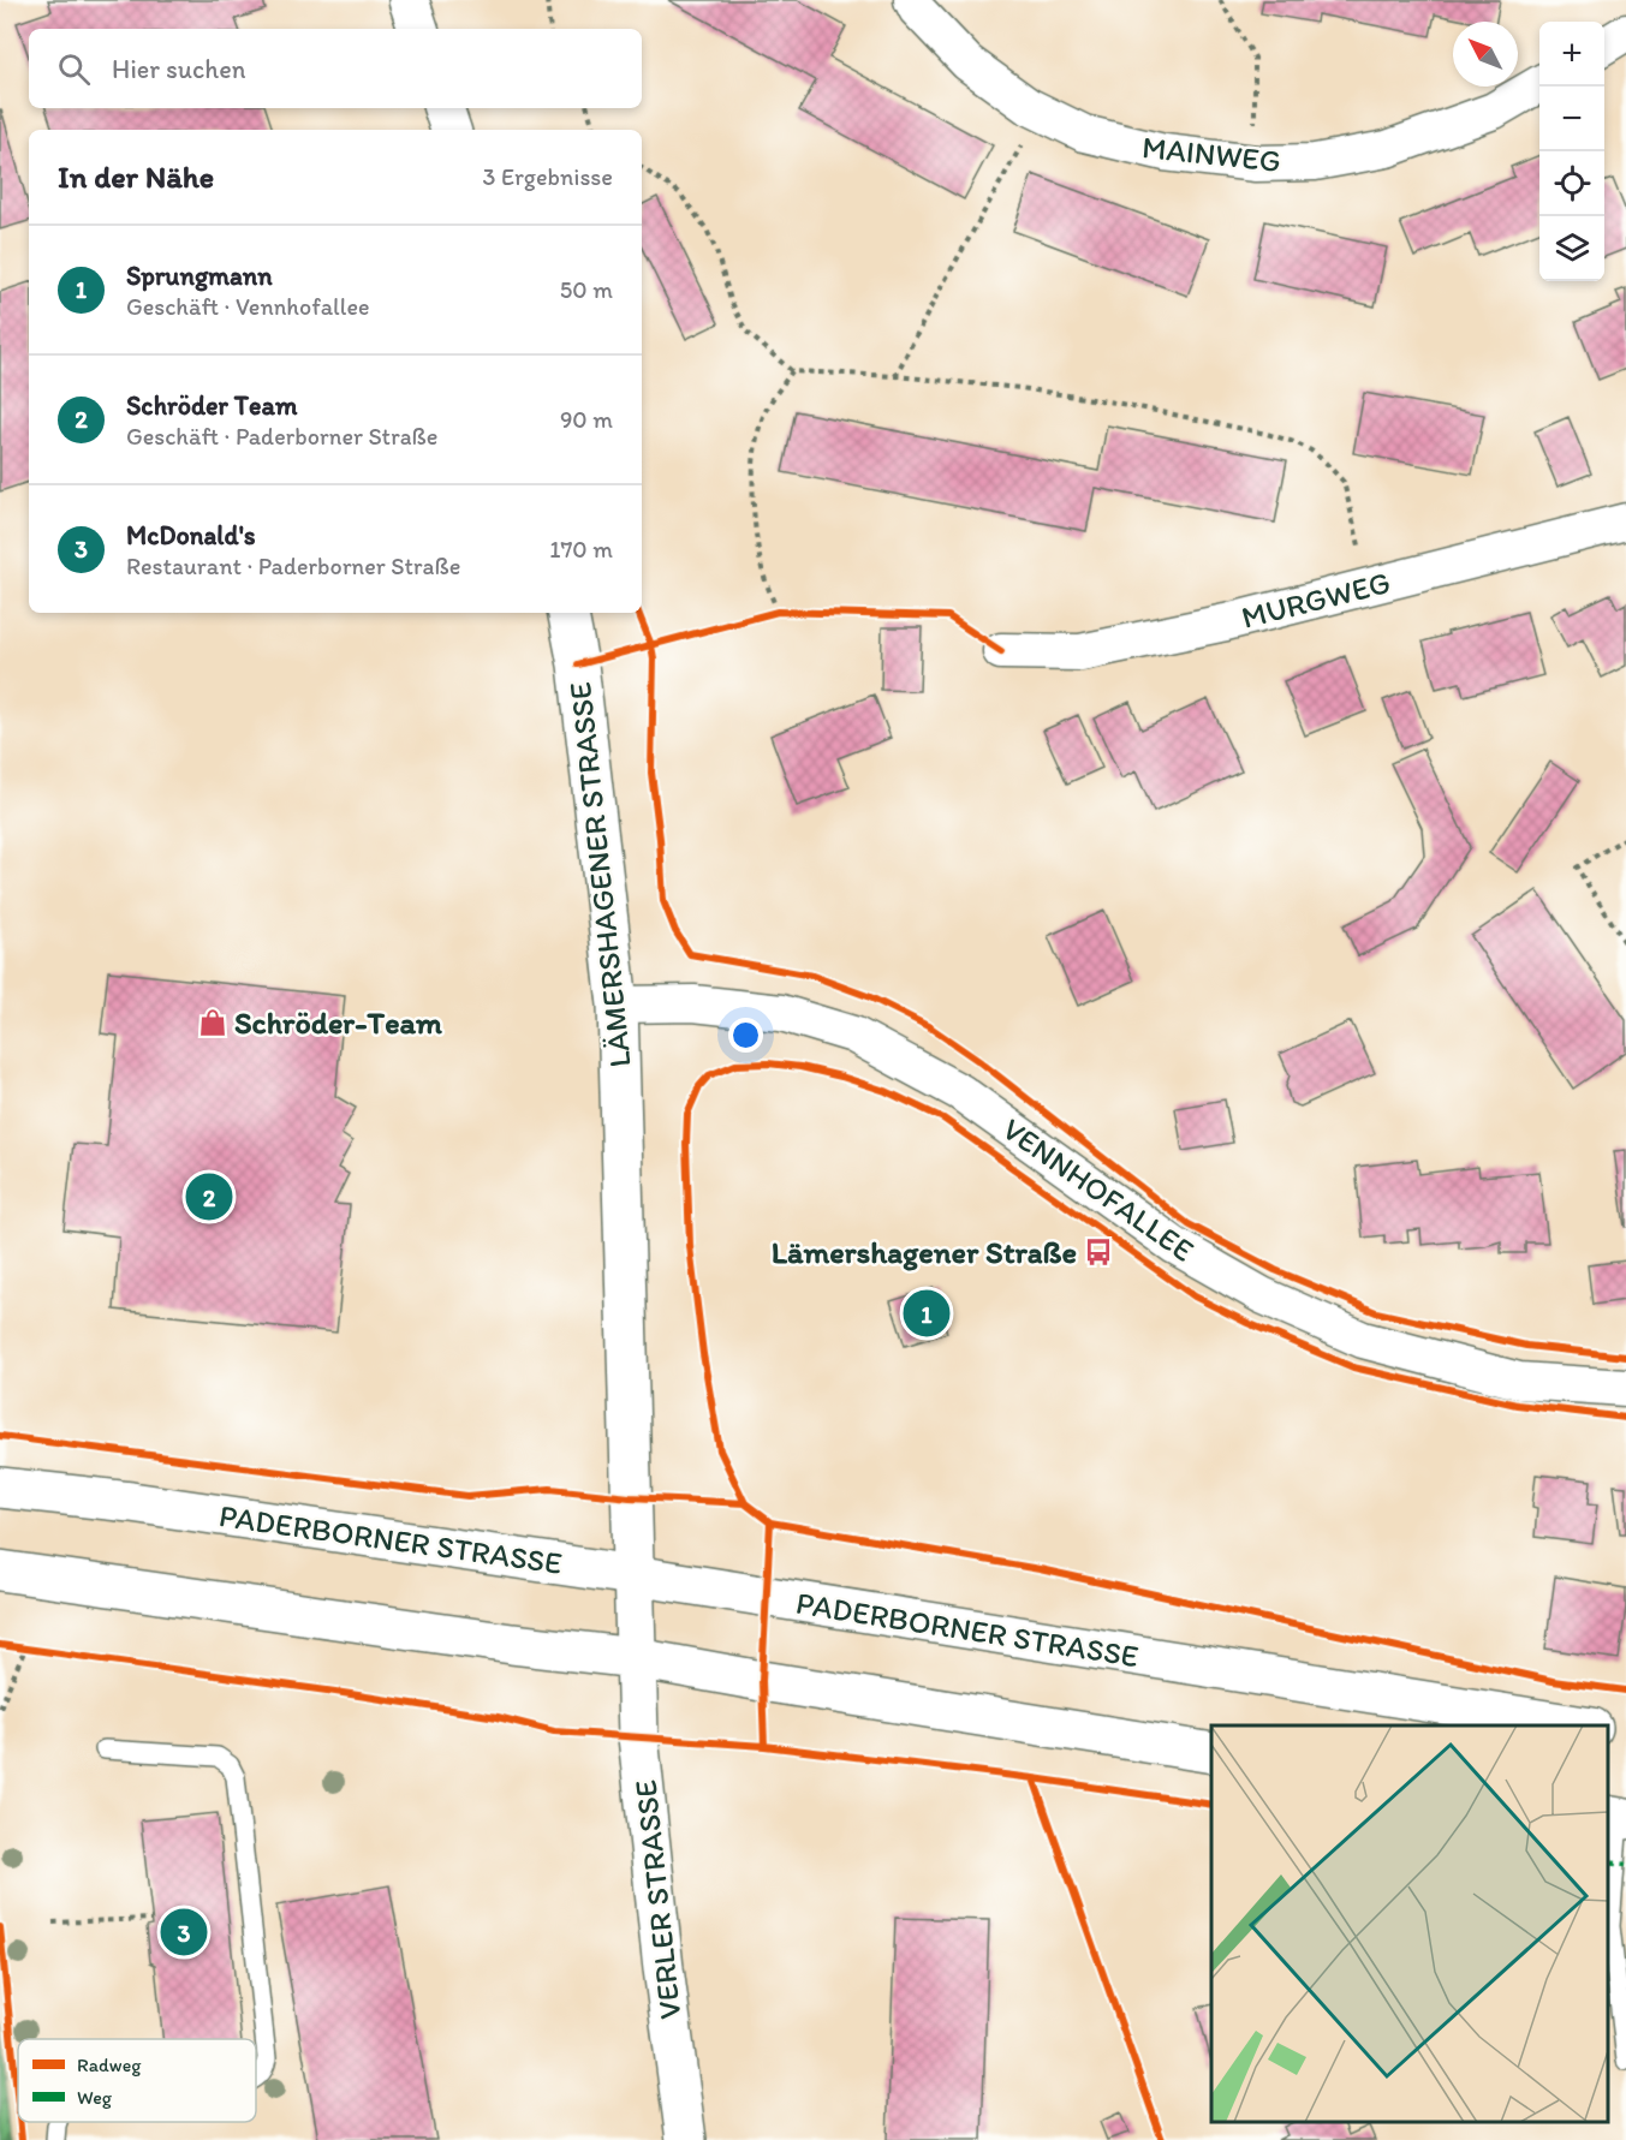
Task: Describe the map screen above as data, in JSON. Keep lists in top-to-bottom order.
{
  "streets": {
    "main road": ["LÄMERSHAGENER STRASSE", "PADERBORNER STRASSE", "VERLER STRASSE"],
    "street": ["MAINWEG", "MURGWEG", "VENNHOFALLEE"]
  },
  "crossings": [
    ["LÄMERSHAGENER STRASSE", "VENNHOFALLEE"],
    ["LÄMERSHAGENER STRASSE", "PADERBORNER STRASSE"],
    ["LÄMERSHAGENER STRASSE", "VERLER STRASSE"]
  ],
  "places": {
    "shop": ["Schröder-Team"],
    "bus stop": ["Lämershagener Straße"]
  },
  "legend": ["Radweg", "Weg"],
  "north": "top left",
  "page": {
    "map_buttons": ["+", "−"],
    "search": "Hier suchen",
    "heading": ["In der Nähe", "3 Ergebnisse"],
    "list": [
      {
        "mark": "1",
        "name": "Sprungmann",
        "note": "Geschäft · Vennhofallee",
        "value": "50 m"
      },
      {
        "mark": "2",
        "name": "Schröder Team",
        "note": "Geschäft · Paderborner Straße",
        "value": "90 m"
      },
      {
        "mark": "3",
        "name": "McDonald's",
        "note": "Restaurant · Paderborner Straße",
        "value": "170 m"
      }
    ],
    "pins": ["2", "1", "3"]
  }
}
